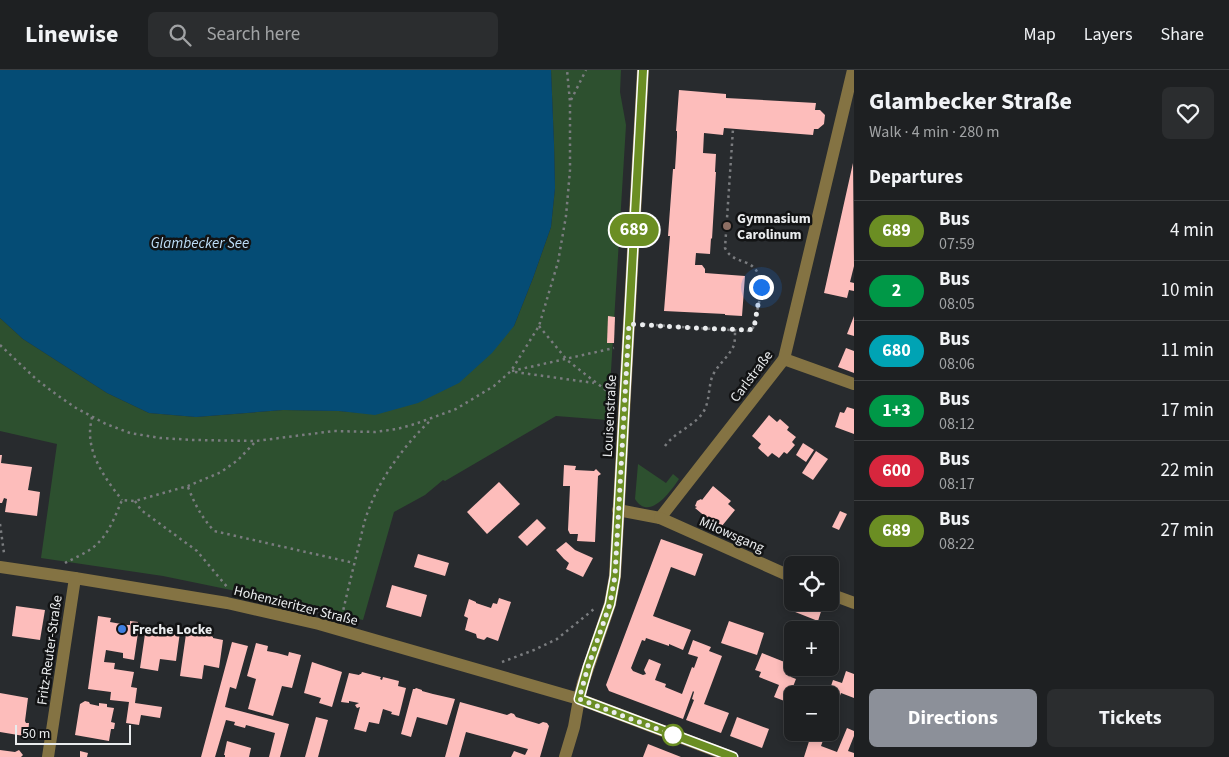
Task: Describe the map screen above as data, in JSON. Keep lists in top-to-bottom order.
{
  "streets": {
    "street": [
      "Carlstraße",
      "Louisenstraße",
      "Milowsgang",
      "Hohenzieritzer Straße",
      "Fritz-Reuter-Straße"
    ]
  },
  "crossings": [
    ["Carlstraße", "Milowsgang"],
    ["Louisenstraße", "Hohenzieritzer Straße"],
    ["Hohenzieritzer Straße", "Fritz-Reuter-Straße"]
  ],
  "water": ["Glambecker See"],
  "places": ["Gymnasium Carolinum", "Freche Locke"],
  "lines": ["bus line 689"],
  "scale_bar": "50 m",
  "page": {
    "header": "Linewise",
    "search": "Search here",
    "nav": ["Map", "Layers", "Share"],
    "on_map": "689",
    "heading": [
      ["Glambecker Straße", "Walk · 4 min · 280 m"],
      "Departures"
    ],
    "list": [
      {
        "mark": "689",
        "name": "Bus",
        "note": "07:59",
        "value": "4 min"
      },
      {
        "mark": "2",
        "name": "Bus",
        "note": "08:05",
        "value": "10 min"
      },
      {
        "mark": "680",
        "name": "Bus",
        "note": "08:06",
        "value": "11 min"
      },
      {
        "mark": "1+3",
        "name": "Bus",
        "note": "08:12",
        "value": "17 min"
      },
      {
        "mark": "600",
        "name": "Bus",
        "note": "08:17",
        "value": "22 min"
      },
      {
        "mark": "689",
        "name": "Bus",
        "note": "08:22",
        "value": "27 min"
      }
    ],
    "map_buttons": ["+", "−"],
    "buttons": ["Directions", "Tickets"],
    "scale": "50 m"
  }
}
